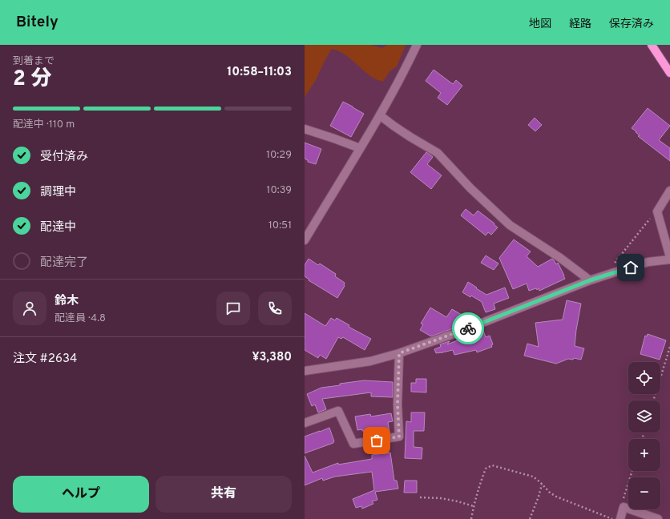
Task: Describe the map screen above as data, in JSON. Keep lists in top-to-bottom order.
{
  "page": {
    "header": "Bitely",
    "nav": ["地図", "経路", "保存済み"],
    "heading": ["2 分", "到着まで", "10:58–11:03"],
    "panel": [
      "鈴木",
      "配達員 · 4.8",
      "注文 #2634",
      "¥3,380"
    ],
    "bar": "配達中 · 110 m",
    "list": [
      ["受付済み", "10:29"],
      ["調理中", "10:39"],
      ["配達中", "10:51"],
      "配達完了"
    ],
    "map_buttons": ["+", "−"],
    "buttons": ["ヘルプ", "共有"]
  }
}
